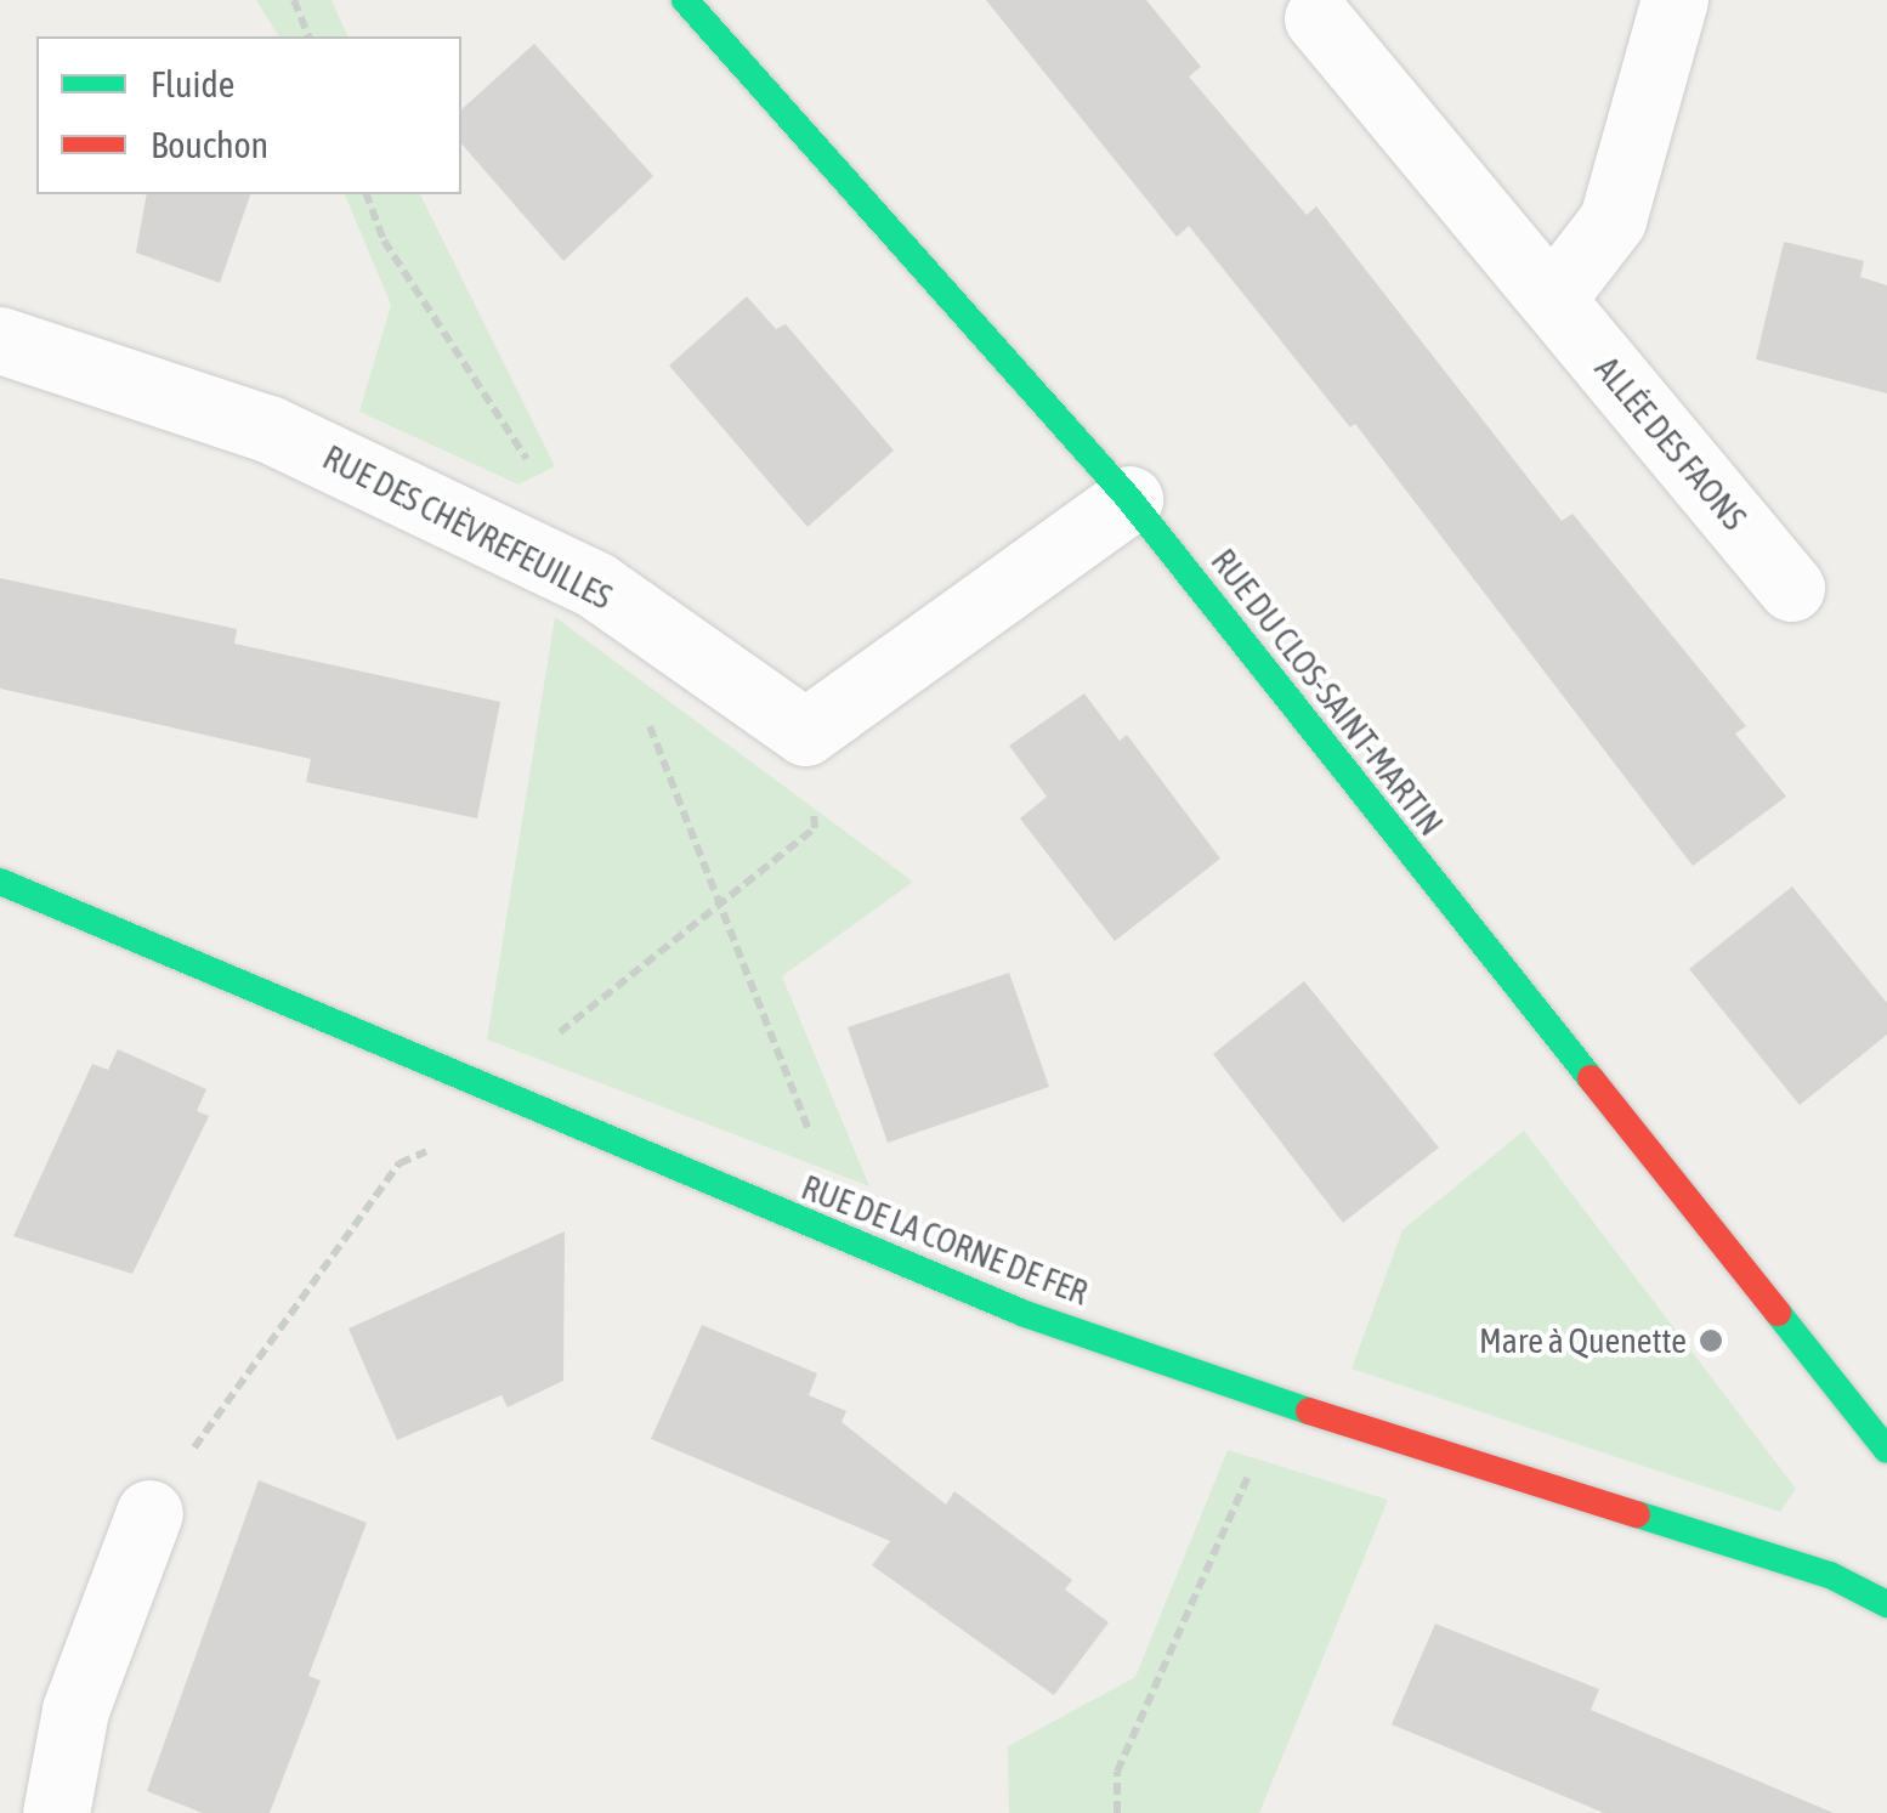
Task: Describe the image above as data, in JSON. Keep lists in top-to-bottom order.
{
  "streets": {
    "street": [
      "ALLÉE DES FAONS",
      "RUE DES CHÈVREFEUILLES",
      "RUE DU CLOS-SAINT-MARTIN",
      "RUE DE LA CORNE DE FER"
    ]
  },
  "crossings": [
    ["RUE DES CHÈVREFEUILLES", "RUE DU CLOS-SAINT-MARTIN"]
  ],
  "places": ["Mare à Quenette"],
  "legend": ["Fluide", "Bouchon"]
}
